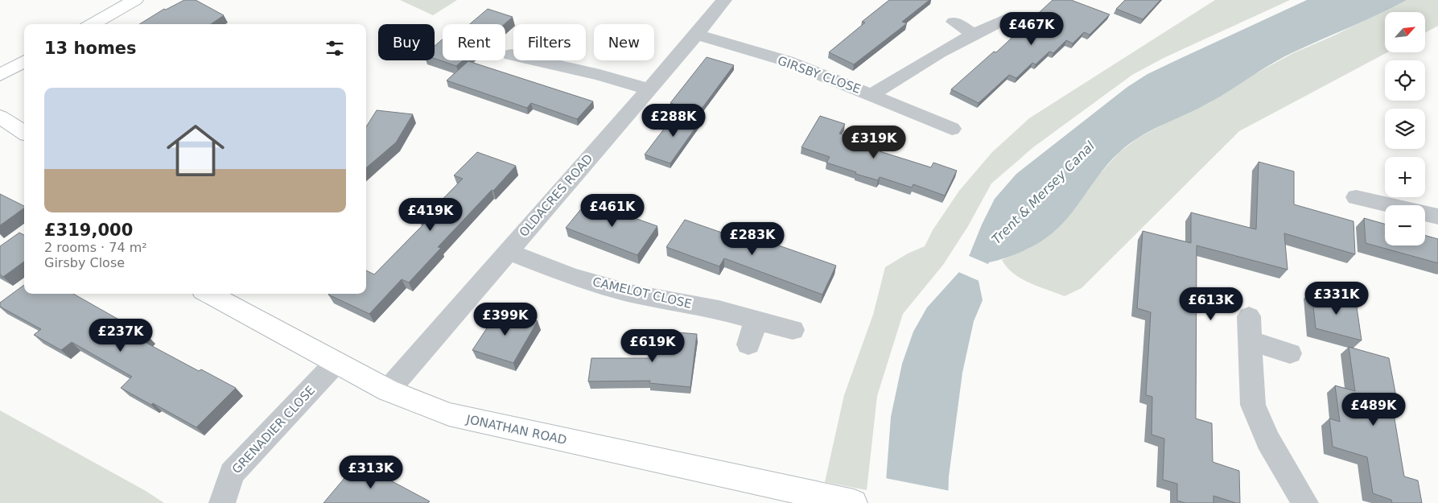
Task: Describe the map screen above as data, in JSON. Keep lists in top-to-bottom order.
{
  "streets": {
    "street": [
      "GIRSBY CLOSE",
      "OLDACRES ROAD",
      "CAMELOT CLOSE",
      "GRENADIER CLOSE",
      "JONATHAN ROAD"
    ]
  },
  "crossings": [
    ["GIRSBY CLOSE", "OLDACRES ROAD"],
    ["OLDACRES ROAD", "CAMELOT CLOSE"],
    ["OLDACRES ROAD", "JONATHAN ROAD"],
    ["GRENADIER CLOSE", "JONATHAN ROAD"]
  ],
  "water": ["Trent & Mersey Canal"],
  "north": "top right",
  "page": {
    "map_buttons": ["+", "−"],
    "price": [
      "£467K",
      "£288K",
      "£319K",
      "£461K",
      "£419K",
      "£283K",
      "£331K",
      "£613K",
      "£399K",
      "£237K",
      "£619K",
      "£489K",
      "£313K"
    ],
    "chip": [
      "Buy",
      "Rent",
      "Filters",
      "New"
    ],
    "heading": "13 homes",
    "list": [
      {
        "name": "£319,000",
        "note": "2 rooms · 74 m² · Girsby Close"
      }
    ]
  }
}
